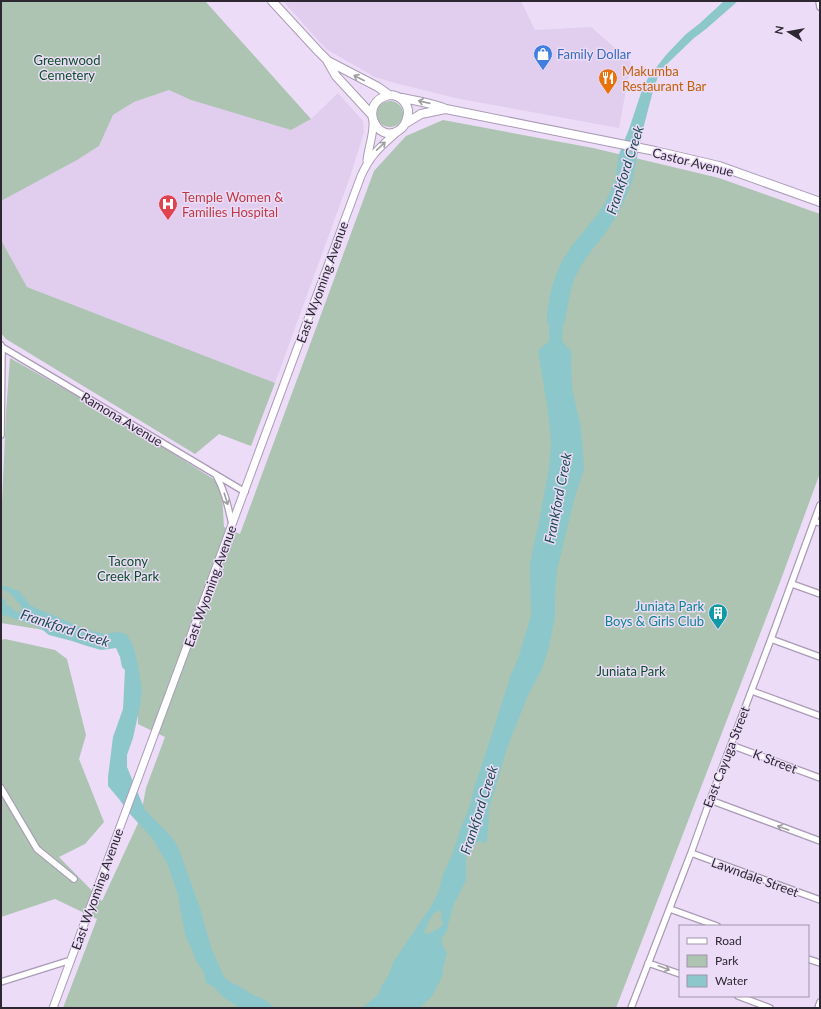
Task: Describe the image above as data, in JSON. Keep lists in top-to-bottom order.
{
  "streets": {
    "main road": ["Castor Avenue"],
    "street": [
      "East Wyoming Avenue",
      "Ramona Avenue",
      "East Cayuga Street",
      "K Street",
      "Lawndale Street"
    ]
  },
  "crossings": [
    ["Castor Avenue", "East Wyoming Avenue"],
    ["East Wyoming Avenue", "Ramona Avenue"],
    ["East Cayuga Street", "K Street"],
    ["East Cayuga Street", "Lawndale Street"]
  ],
  "water": ["Frankford Creek"],
  "parks": ["Greenwood Cemetery", "Tacony Creek Park", "Juniata Park"],
  "places": {
    "shop": ["Family Dollar"],
    "restaurant": ["Makumba Restaurant Bar"],
    "hospital": ["Temple Women & Families Hospital"],
    "building": ["Juniata Park Boys & Girls Club"]
  },
  "legend": ["Road", "Park", "Water"],
  "north": "left"
}
